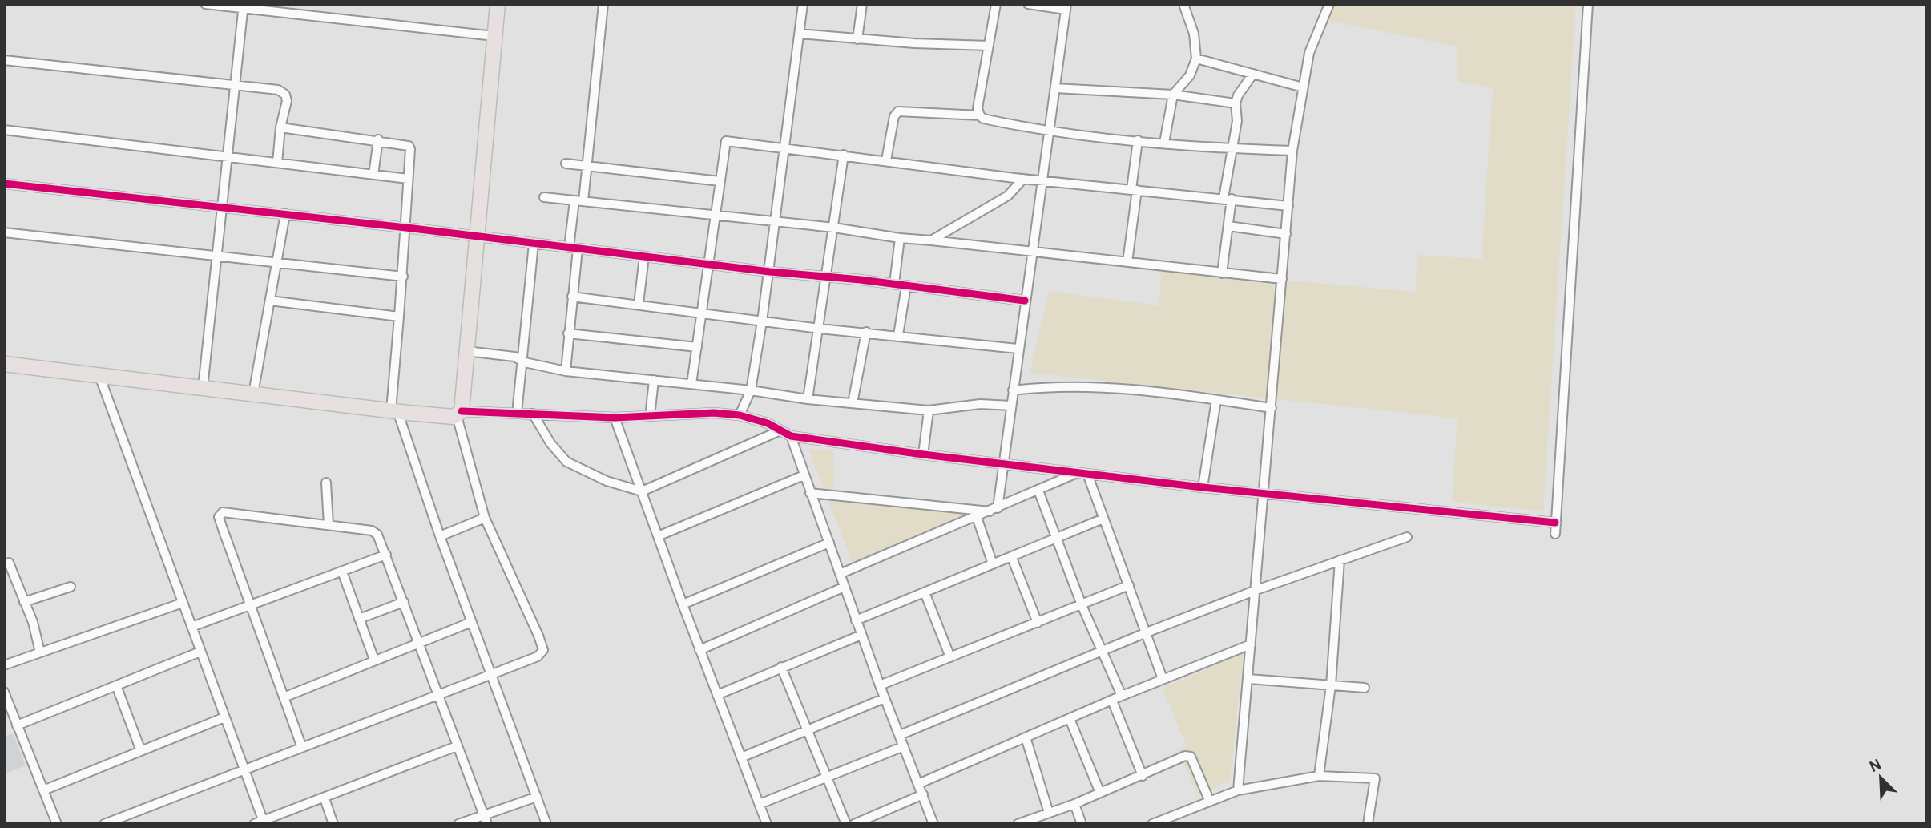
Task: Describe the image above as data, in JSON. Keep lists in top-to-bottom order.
{
  "north": "top left"
}
